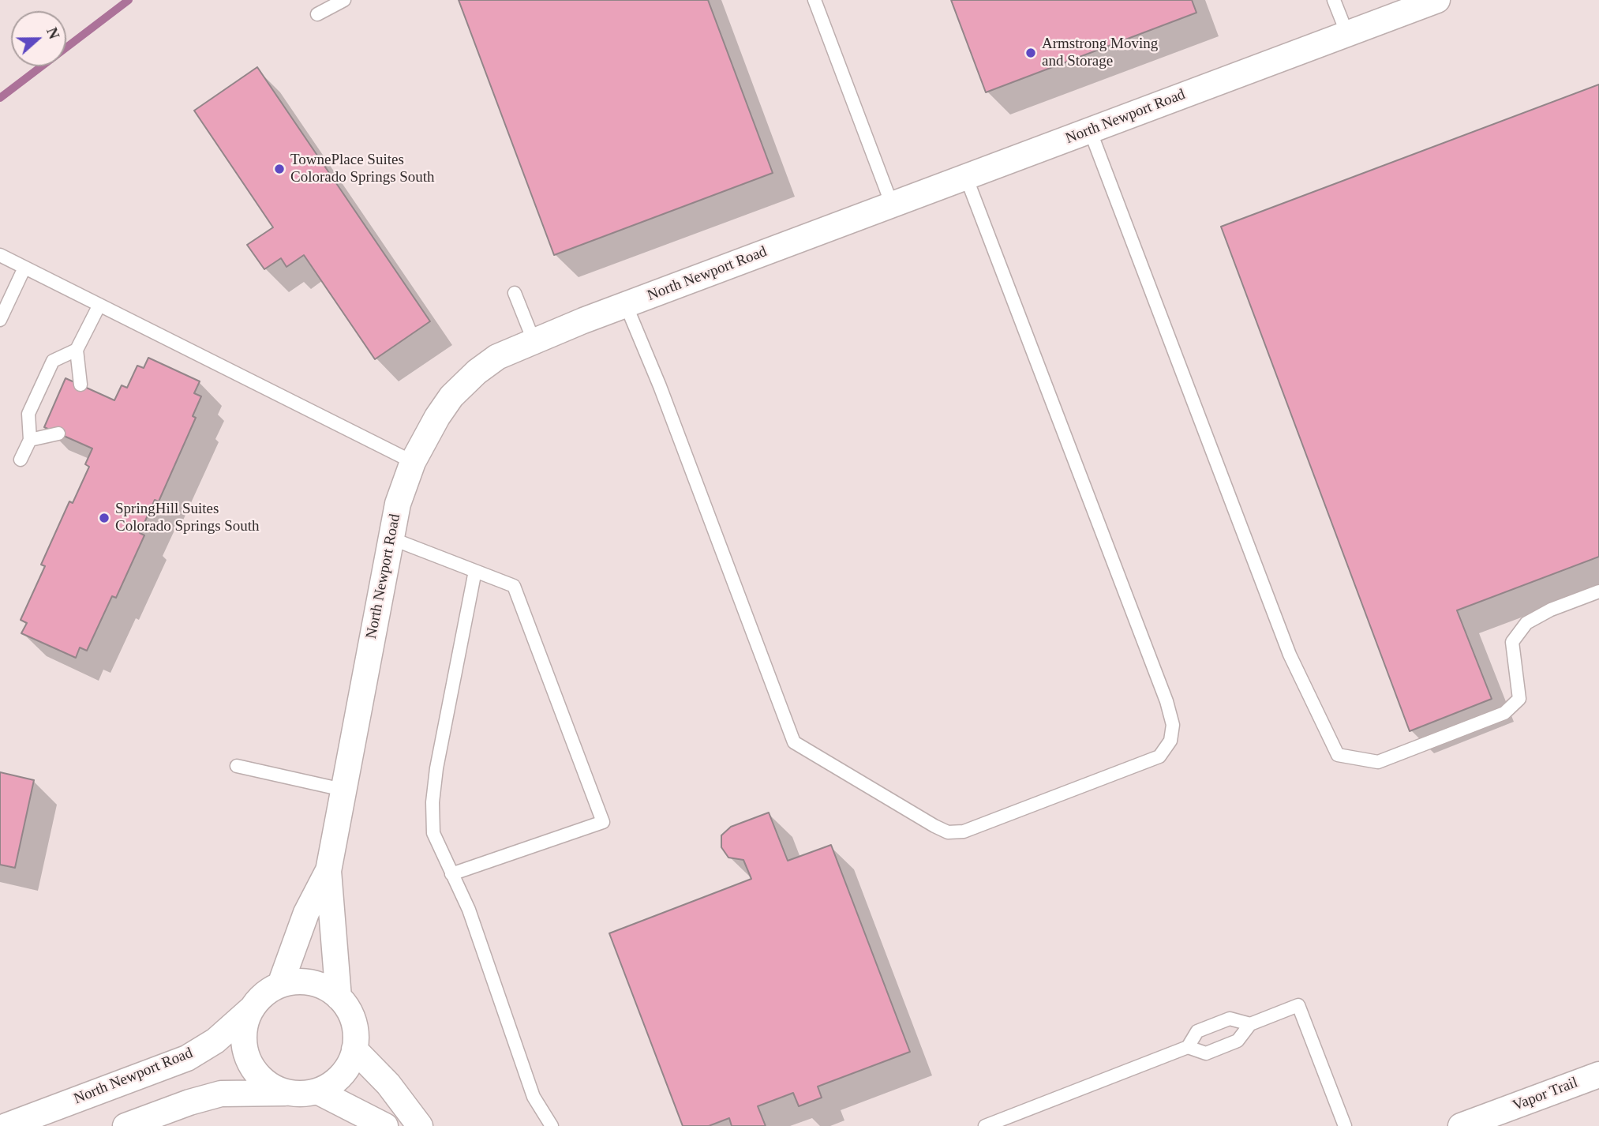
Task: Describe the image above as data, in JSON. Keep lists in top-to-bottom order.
{
  "streets": {
    "street": ["North Newport Road", "Vapor Trail"]
  },
  "places": ["Armstrong Moving and Storage", "TownePlace Suites Colorado Springs South", "SpringHill Suites Colorado Springs South"],
  "north": "right"
}
